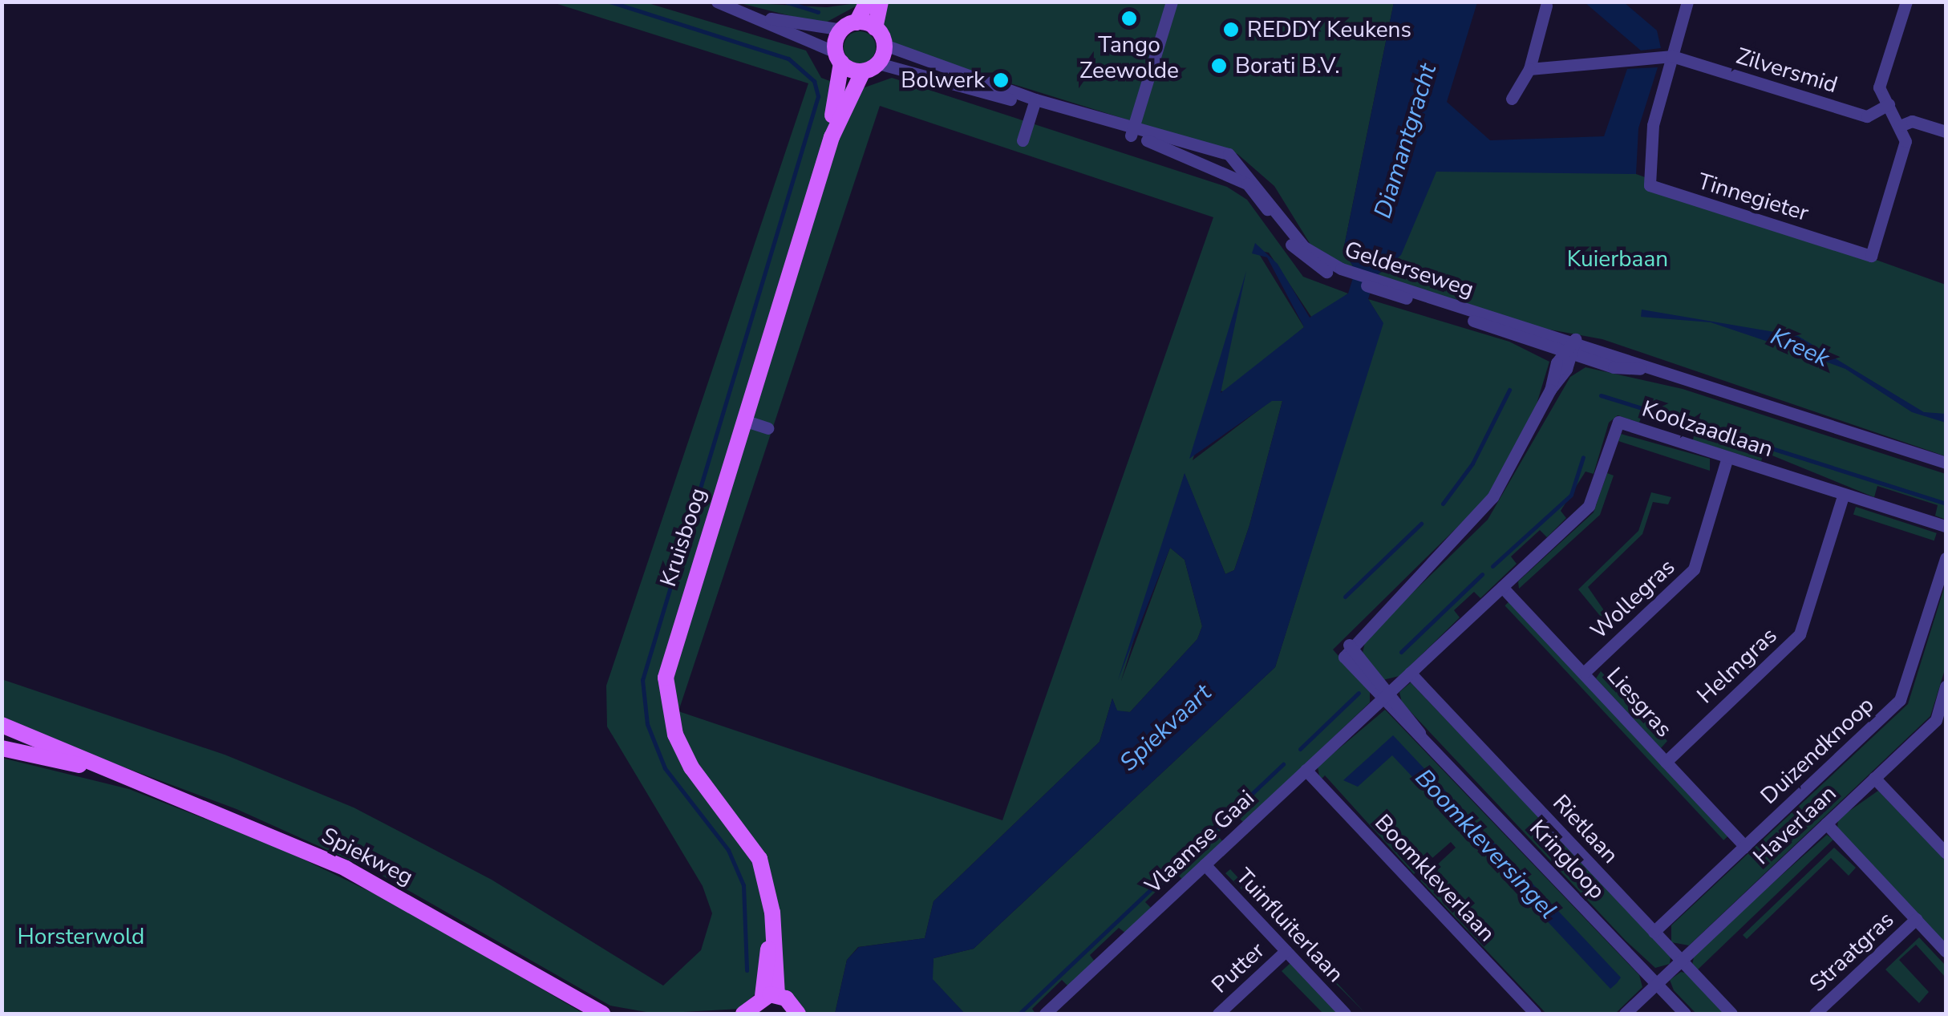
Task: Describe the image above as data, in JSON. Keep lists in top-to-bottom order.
{
  "streets": {
    "main road": ["Kruisboog", "Spiekweg"],
    "street": [
      "Zilversmid",
      "Tinnegieter",
      "Gelderseweg",
      "Koolzaadlaan",
      "Wollegras",
      "Helmgras",
      "Liesgras",
      "Duizendknoop",
      "Haverlaan",
      "Rietlaan",
      "Vlaamse Gaai",
      "Kringloop",
      "Boomkleverlaan",
      "Tuinfluiterlaan",
      "Straatgras",
      "Putter"
    ]
  },
  "crossings": [
    ["Zilversmid", "Tinnegieter"],
    ["Gelderseweg", "Kruisboog"],
    ["Gelderseweg", "Kringloop"],
    ["Koolzaadlaan", "Wollegras"],
    ["Koolzaadlaan", "Helmgras"],
    ["Koolzaadlaan", "Liesgras"],
    ["Koolzaadlaan", "Rietlaan"],
    ["Koolzaadlaan", "Vlaamse Gaai"],
    ["Koolzaadlaan", "Kringloop"],
    ["Wollegras", "Liesgras"],
    ["Helmgras", "Liesgras"],
    ["Liesgras", "Duizendknoop"],
    ["Duizendknoop", "Rietlaan"],
    ["Haverlaan", "Rietlaan"],
    ["Haverlaan", "Kringloop"],
    ["Vlaamse Gaai", "Kringloop"],
    ["Vlaamse Gaai", "Boomkleverlaan"],
    ["Vlaamse Gaai", "Tuinfluiterlaan"],
    ["Tuinfluiterlaan", "Putter"]
  ],
  "water": [
    "Diamantgracht",
    "Kreek",
    "Spiekvaart",
    "Boomkleversingel"
  ],
  "parks": ["Kuierbaan", "Horsterwold"],
  "places": [
    "Tango Zeewolde",
    "REDDY Keukens",
    "Borati B.V.",
    "Bolwerk"
  ]
}
